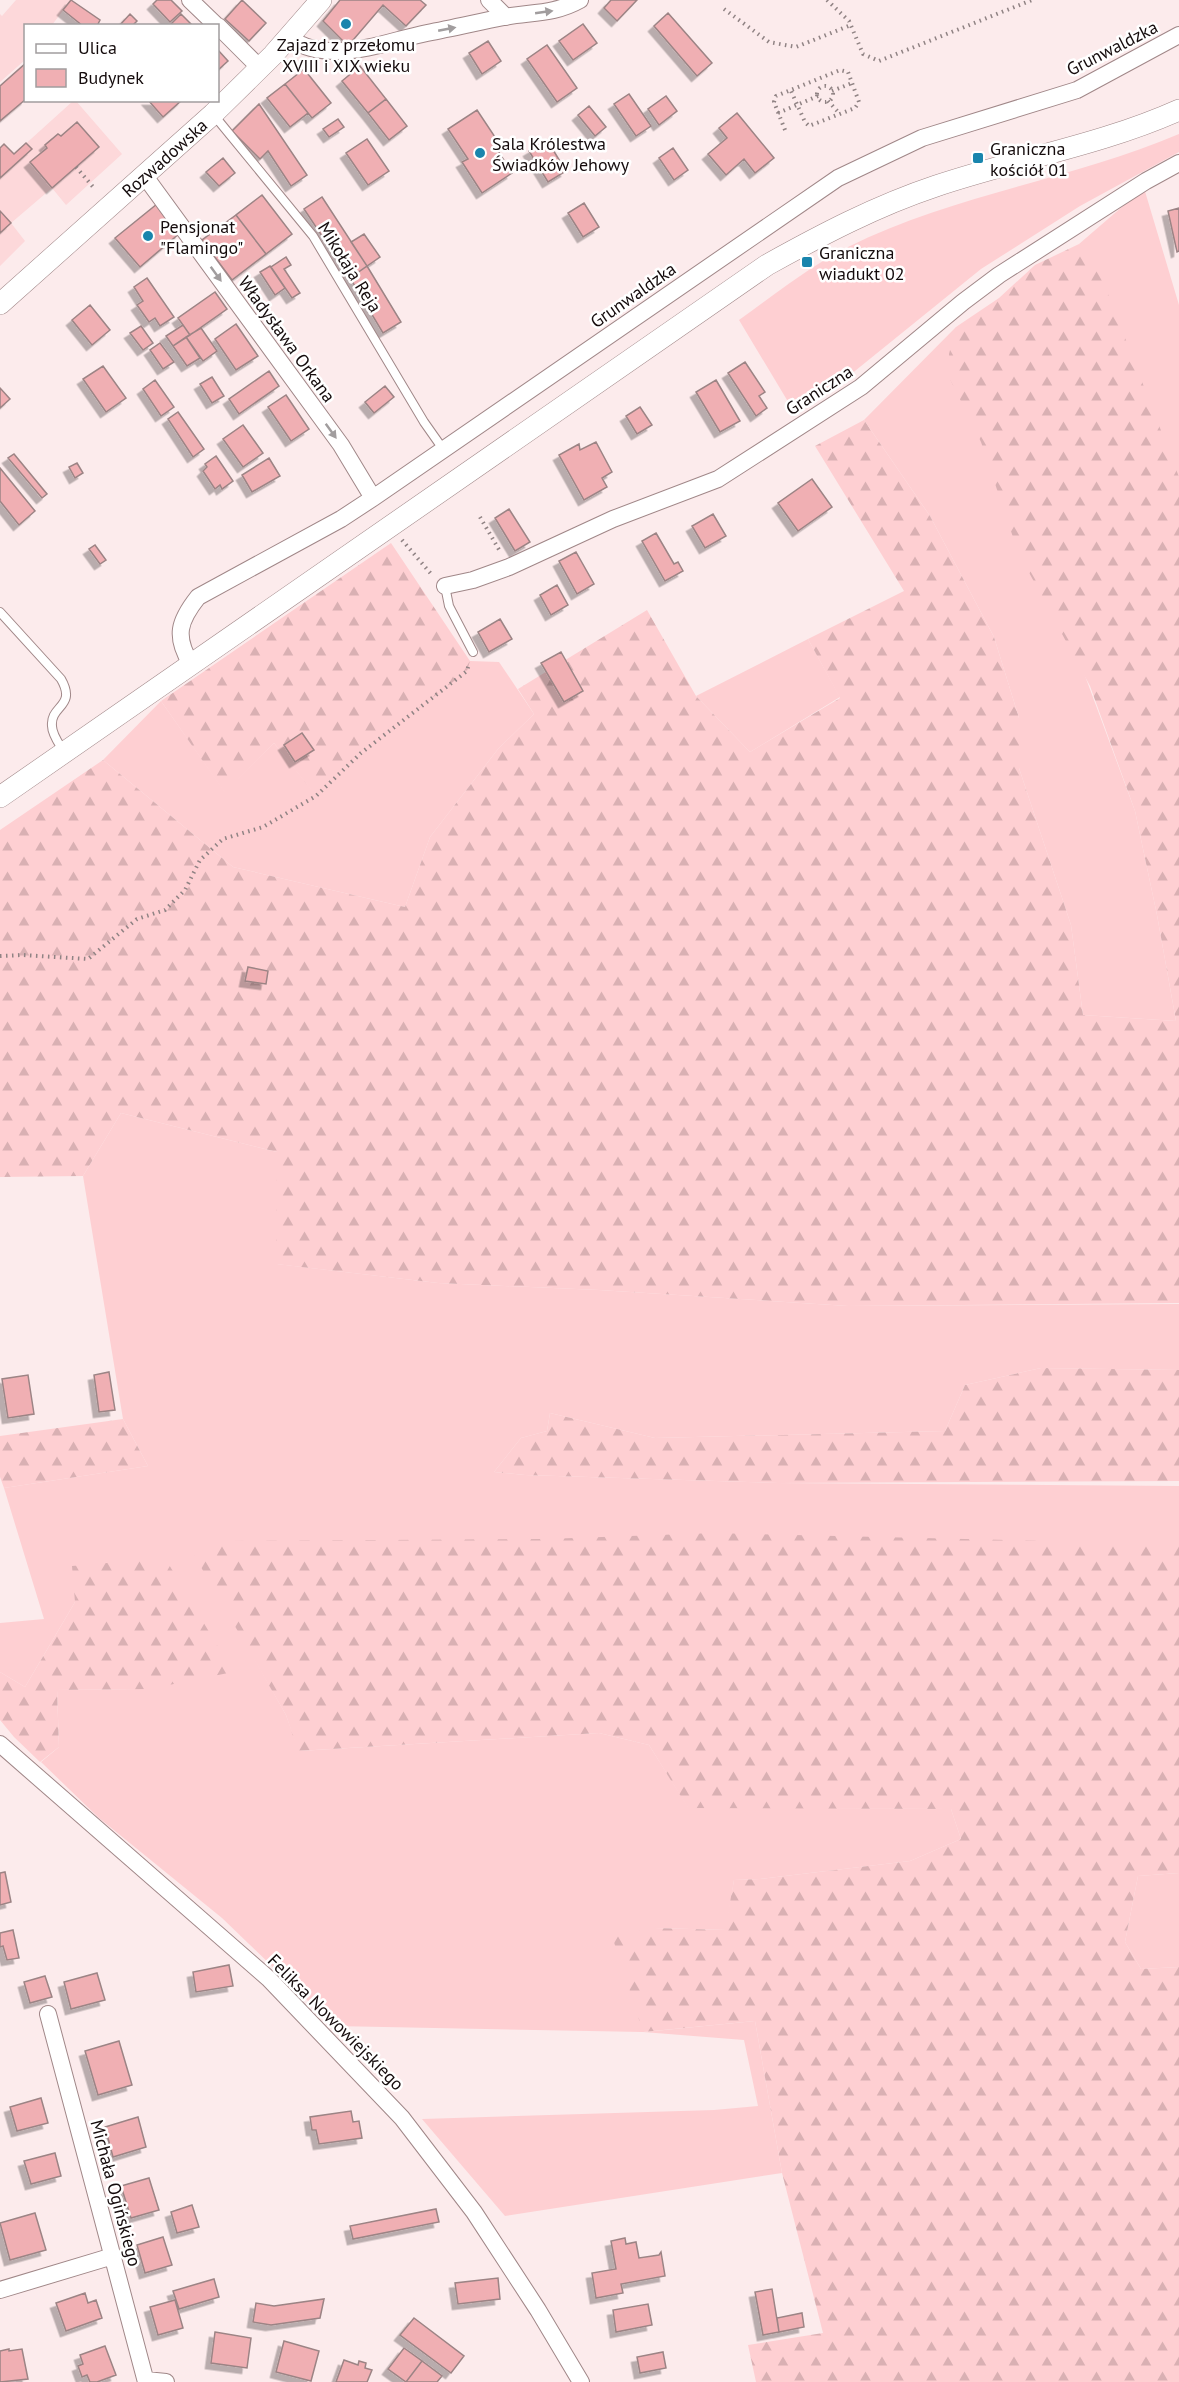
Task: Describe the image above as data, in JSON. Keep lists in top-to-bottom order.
{
  "streets": {
    "street": [
      "Grunwaldzka",
      "Rozwadowska",
      "Władysława Orkana",
      "Graniczna",
      "Feliksa Nowowiejskiego",
      "Michała Ogińskiego"
    ],
    "lane": ["Mikołaja Reja"]
  },
  "crossings": [
    ["Grunwaldzka", "Mikołaja Reja"],
    ["Grunwaldzka", "Władysława Orkana"],
    ["Rozwadowska", "Mikołaja Reja"],
    ["Rozwadowska", "Władysława Orkana"]
  ],
  "one_way": ["Władysława Orkana"],
  "places": {
    "other": ["Zajazd z przełomu XVIII i XIX wieku", "Sala Królestwa Świadków Jehowy", "Pensjonat \"Flamingo\""],
    "transit": ["Graniczna kościół 01", "Graniczna wiadukt 02"]
  },
  "legend": ["Ulica", "Budynek"]
}
